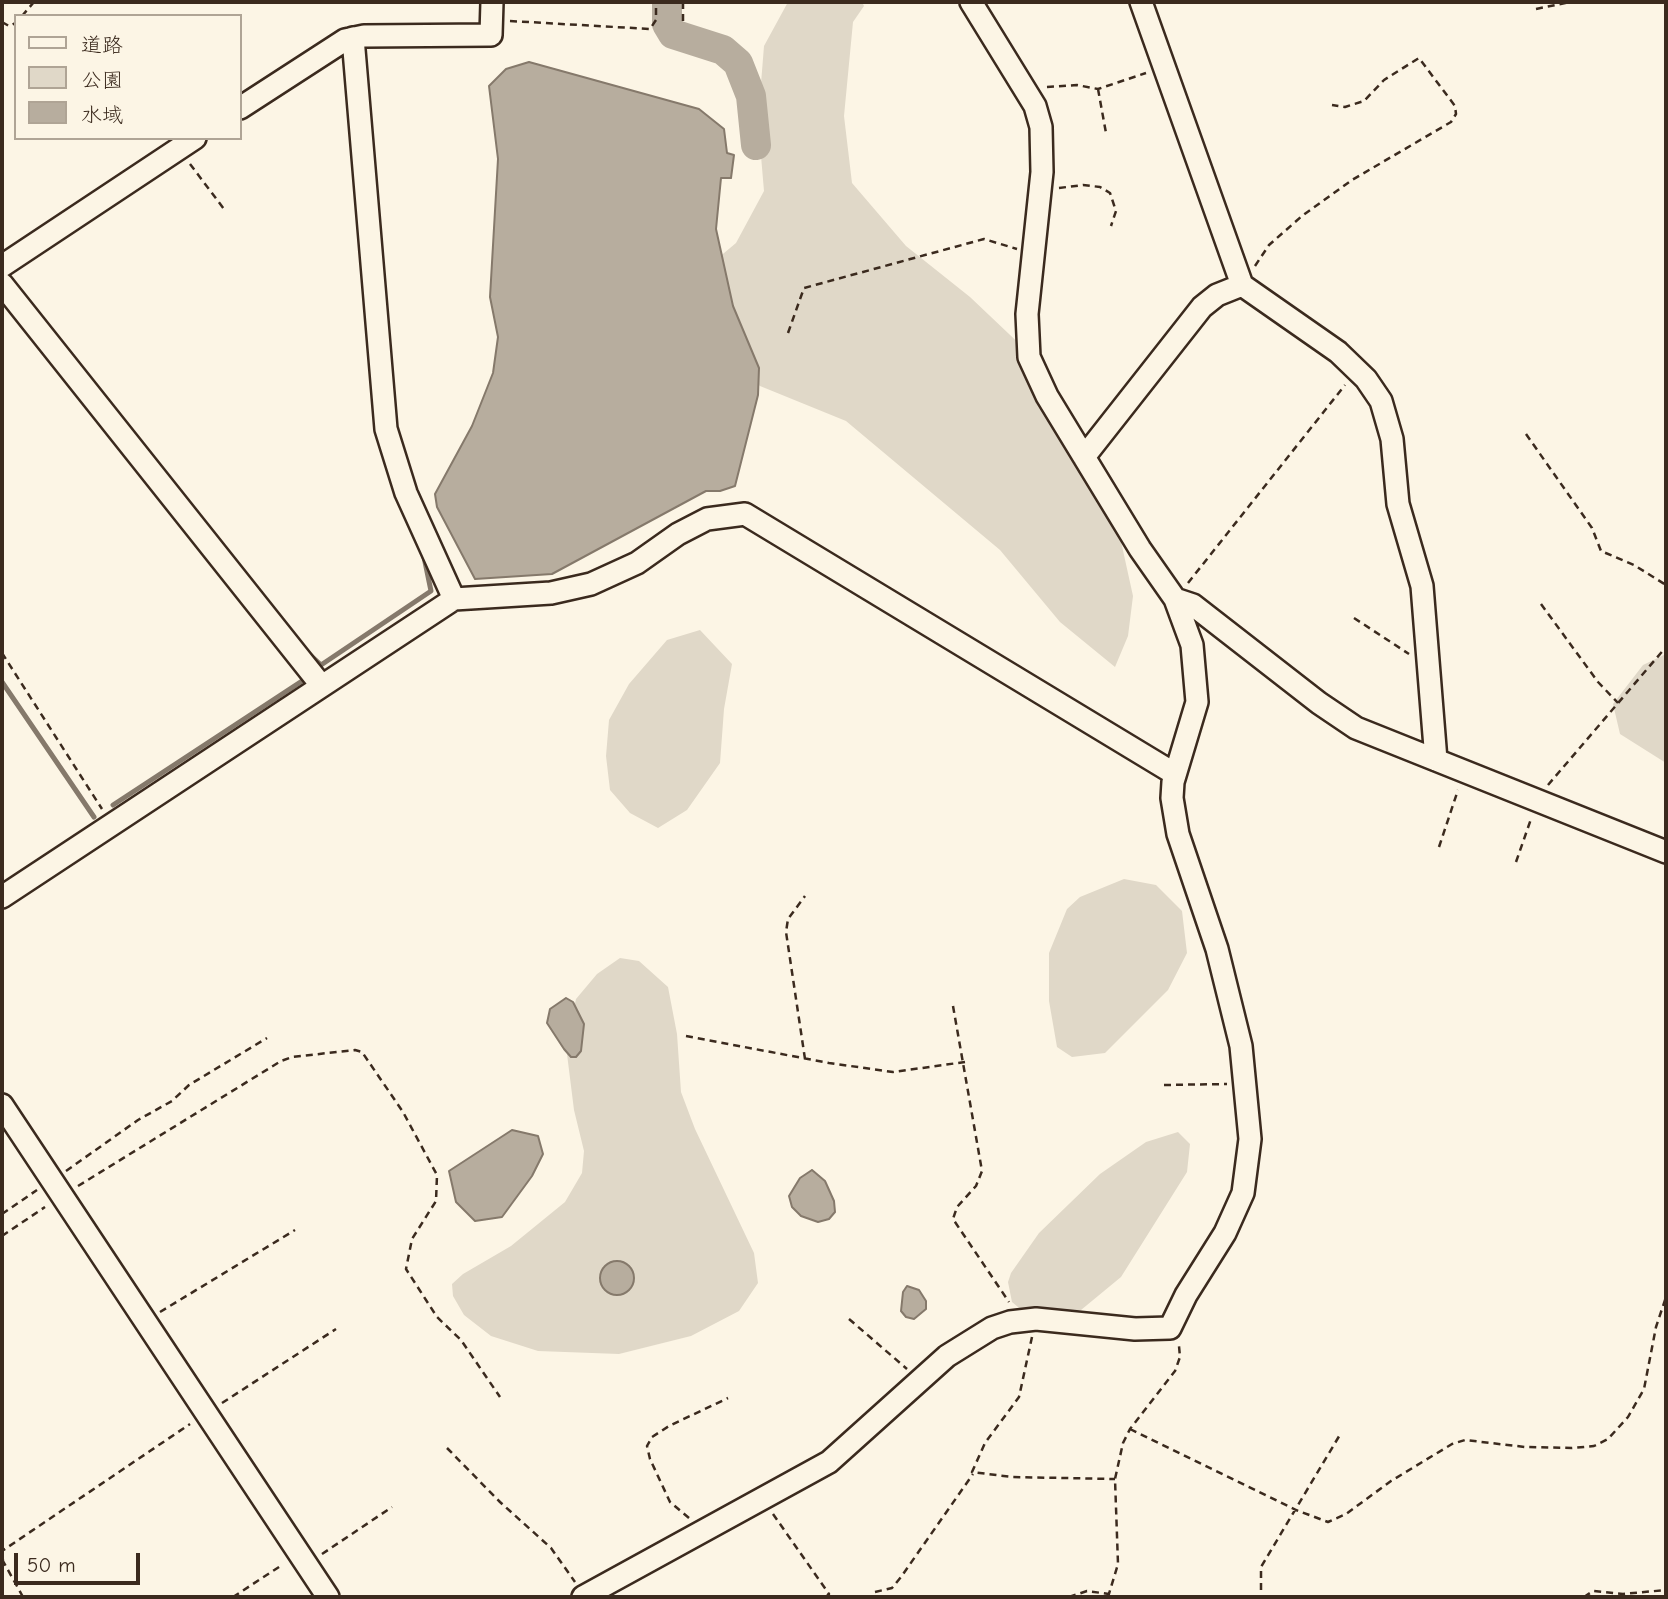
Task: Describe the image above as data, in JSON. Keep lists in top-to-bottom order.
{
  "legend": ["道路", "公園", "水域"],
  "scale_bar": "50 m"
}
